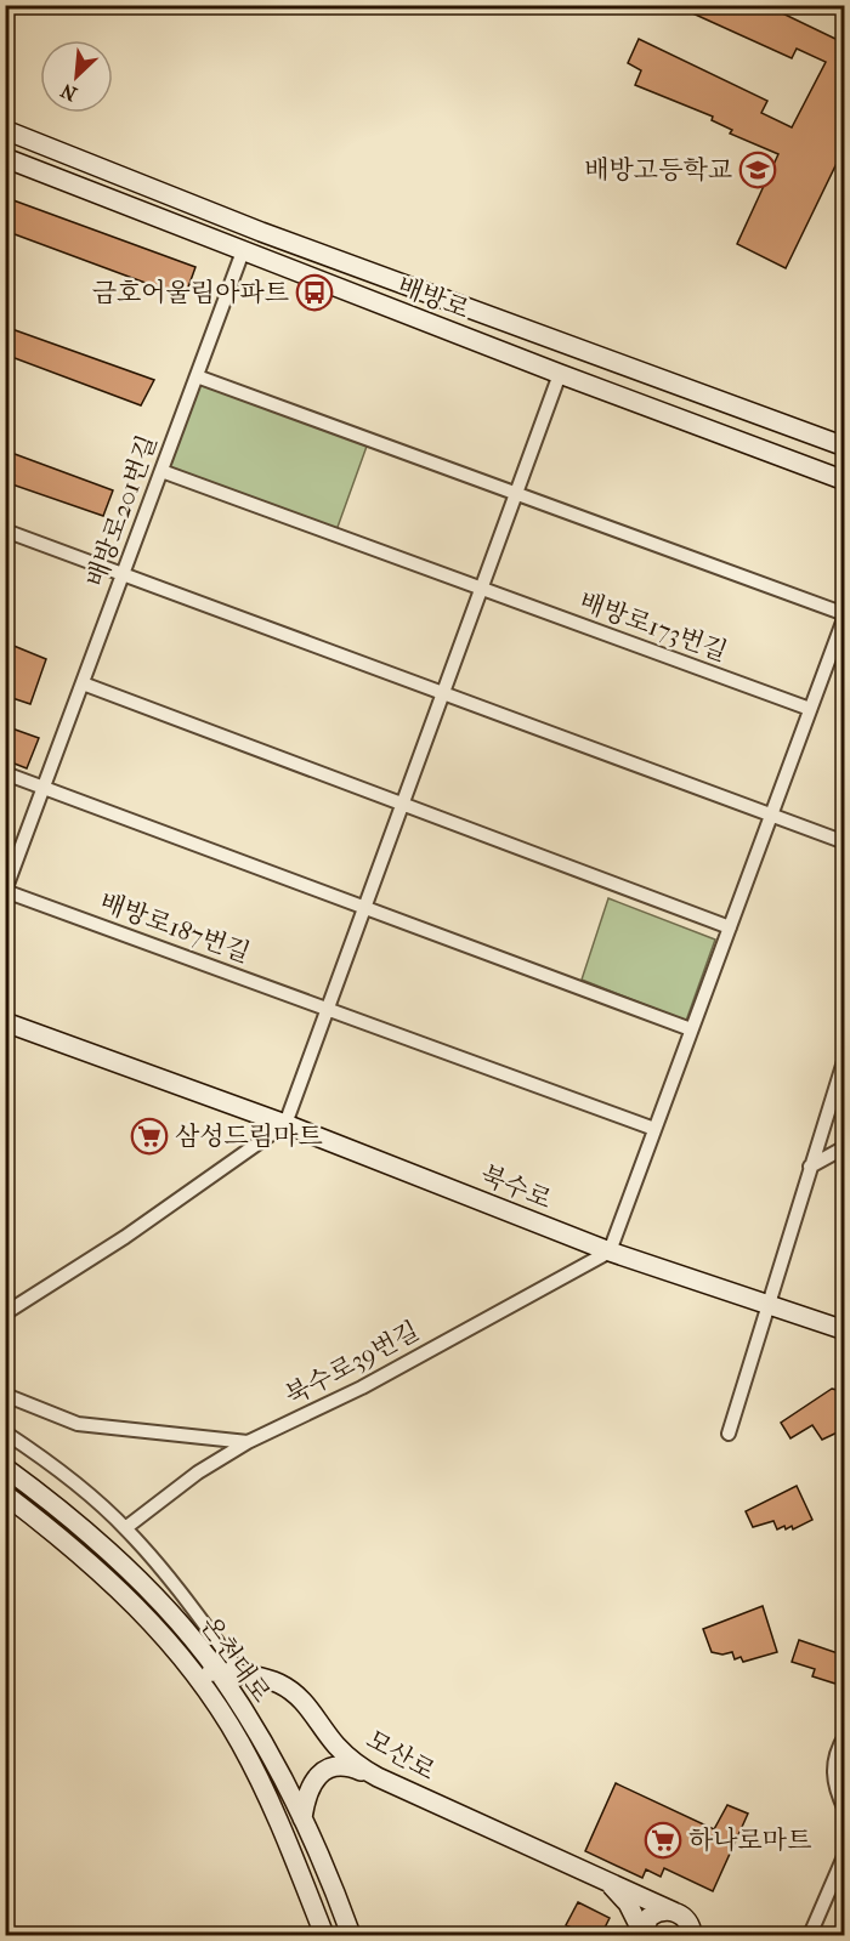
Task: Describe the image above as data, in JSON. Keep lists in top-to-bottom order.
{
  "streets": {
    "street": [
      "배방로",
      "배방로201번길",
      "배방로173번길",
      "배방로187번길",
      "북수로",
      "북수로39번길",
      "온천대로",
      "모산로"
    ]
  },
  "crossings": [
    ["배방로", "배방로201번길"],
    ["배방로201번길", "배방로187번길"],
    ["북수로", "북수로39번길"],
    ["온천대로", "모산로"]
  ],
  "places": {
    "school or university": ["배방고등학교"],
    "bus stop": ["금호어울림아파트"],
    "supermarket": ["삼성드림마트", "하나로마트"]
  },
  "north": "bottom left"
}
